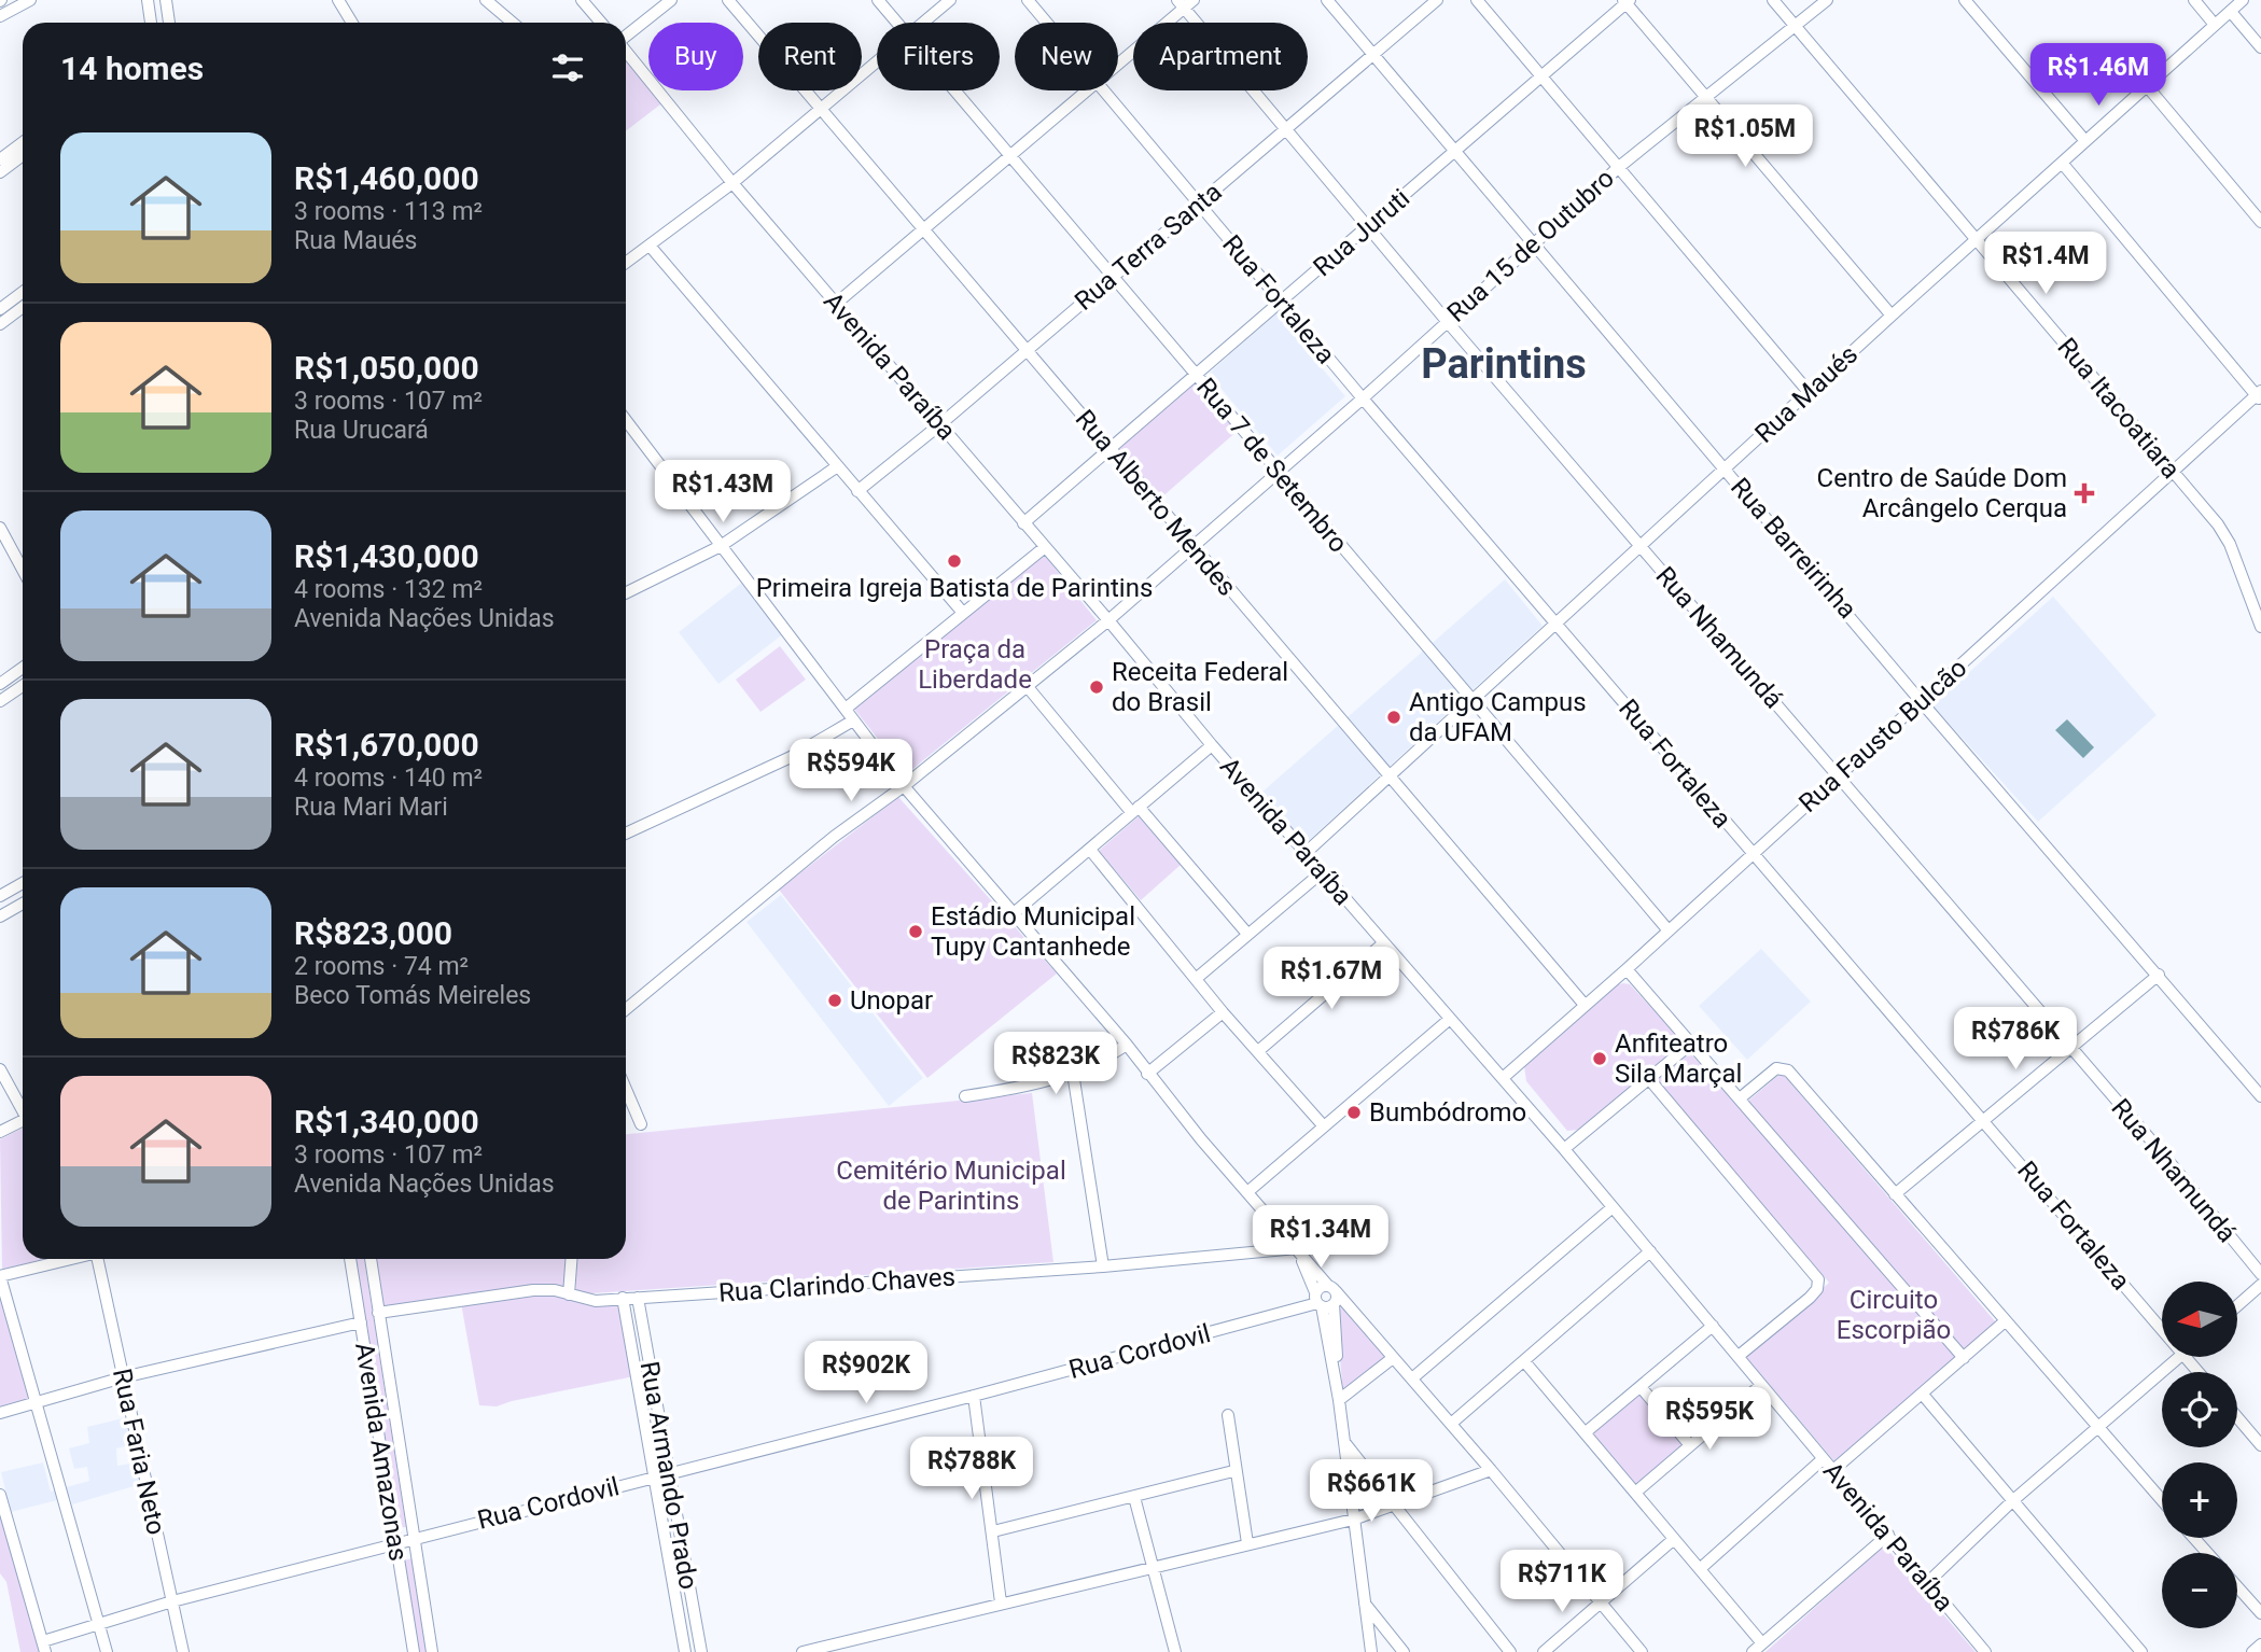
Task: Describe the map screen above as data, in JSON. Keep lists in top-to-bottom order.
{
  "streets": {
    "street": [
      "Rua Juruti",
      "Rua 15 de Outubro",
      "Rua Terra Santa",
      "Rua Fortaleza",
      "Avenida Paraíba",
      "Rua Maués",
      "Rua Itacoatiara",
      "Rua 7 de Setembro",
      "Rua Alberto Mendes",
      "Rua Barreirinha",
      "Rua Nhamundá",
      "Rua Fausto Bulcão",
      "Rua Clarindo Chaves",
      "Rua Cordovil",
      "Rua Faria Neto",
      "Avenida Amazonas",
      "Rua Armando Prado"
    ]
  },
  "crossings": [
    ["Rua Juruti", "Rua Fortaleza"],
    ["Rua Juruti", "Avenida Paraíba"],
    ["Rua Juruti", "Rua 7 de Setembro"],
    ["Rua Juruti", "Rua Alberto Mendes"],
    ["Rua Juruti", "Rua Barreirinha"],
    ["Rua Juruti", "Rua Nhamundá"],
    ["Rua 15 de Outubro", "Rua Fortaleza"],
    ["Rua 15 de Outubro", "Avenida Paraíba"],
    ["Rua 15 de Outubro", "Rua Itacoatiara"],
    ["Rua 15 de Outubro", "Rua 7 de Setembro"],
    ["Rua 15 de Outubro", "Rua Alberto Mendes"],
    ["Rua 15 de Outubro", "Rua Barreirinha"],
    ["Rua 15 de Outubro", "Rua Nhamundá"],
    ["Rua Terra Santa", "Rua Fortaleza"],
    ["Rua Terra Santa", "Avenida Paraíba"],
    ["Rua Terra Santa", "Rua 7 de Setembro"],
    ["Rua Terra Santa", "Rua Alberto Mendes"],
    ["Rua Terra Santa", "Rua Barreirinha"],
    ["Rua Terra Santa", "Rua Nhamundá"],
    ["Rua Fortaleza", "Rua Maués"],
    ["Rua Fortaleza", "Rua Fausto Bulcão"],
    ["Avenida Paraíba", "Rua Maués"],
    ["Avenida Paraíba", "Rua Fausto Bulcão"],
    ["Rua Maués", "Rua Itacoatiara"],
    ["Rua Maués", "Rua 7 de Setembro"],
    ["Rua Maués", "Rua Alberto Mendes"],
    ["Rua Maués", "Rua Barreirinha"],
    ["Rua Maués", "Rua Nhamundá"],
    ["Rua Itacoatiara", "Rua Fausto Bulcão"],
    ["Rua 7 de Setembro", "Rua Fausto Bulcão"],
    ["Rua Alberto Mendes", "Rua Fausto Bulcão"],
    ["Rua Barreirinha", "Rua Fausto Bulcão"],
    ["Rua Nhamundá", "Rua Fausto Bulcão"],
    ["Rua Clarindo Chaves", "Avenida Amazonas"],
    ["Rua Clarindo Chaves", "Rua Armando Prado"],
    ["Rua Cordovil", "Rua Faria Neto"],
    ["Rua Cordovil", "Avenida Amazonas"],
    ["Rua Cordovil", "Rua Armando Prado"]
  ],
  "districts": ["Parintins"],
  "parks": ["Praça da Liberdade", "Cemitério Municipal de Parintins", "Circuito Escorpião"],
  "places": {
    "health": ["Centro de Saúde Dom Arcângelo Cerqua"],
    "other": [
      "Primeira Igreja Batista de Parintins",
      "Receita Federal do Brasil",
      "Antigo Campus da UFAM",
      "Estádio Municipal Tupy Cantanhede",
      "Unopar",
      "Anfiteatro Sila Marçal",
      "Bumbódromo"
    ]
  },
  "north": "left",
  "page": {
    "chip": [
      "Buy",
      "Rent",
      "Filters",
      "New",
      "Apartment"
    ],
    "heading": "14 homes",
    "price": [
      "R$1.46M",
      "R$1.05M",
      "R$1.4M",
      "R$1.43M",
      "R$594K",
      "R$1.67M",
      "R$786K",
      "R$823K",
      "R$1.34M",
      "R$902K",
      "R$595K",
      "R$788K",
      "R$661K",
      "R$711K"
    ],
    "list": [
      {
        "name": "R$1,460,000",
        "note": "3 rooms · 113 m² · Rua Maués"
      },
      {
        "name": "R$1,050,000",
        "note": "3 rooms · 107 m² · Rua Urucará"
      },
      {
        "name": "R$1,430,000",
        "note": "4 rooms · 132 m² · Avenida Nações Unidas"
      },
      {
        "name": "R$1,670,000",
        "note": "4 rooms · 140 m² · Rua Mari Mari"
      },
      {
        "name": "R$823,000",
        "note": "2 rooms · 74 m² · Beco Tomás Meireles"
      },
      {
        "name": "R$1,340,000",
        "note": "3 rooms · 107 m² · Avenida Nações Unidas"
      }
    ],
    "map_buttons": ["+", "−"]
  }
}
